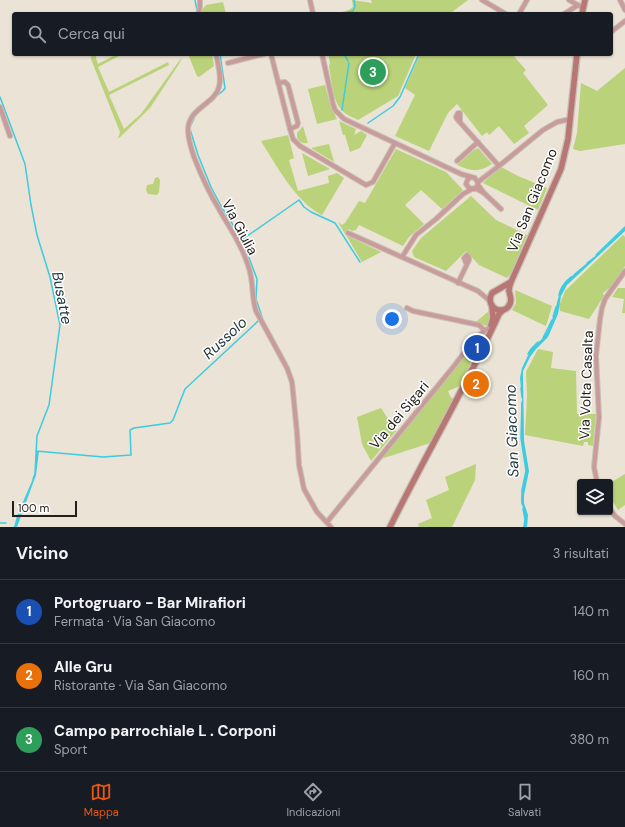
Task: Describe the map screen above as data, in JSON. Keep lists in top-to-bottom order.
{
  "streets": {
    "street": [
      "Via San Giacomo",
      "Via Giulia",
      "Via Volta Casalta",
      "Via dei Sigari"
    ]
  },
  "crossings": [
    ["Via Giulia", "Via dei Sigari"]
  ],
  "water": ["Busatte", "Russolo", "San Giacomo"],
  "scale_bar": "100 m",
  "page": {
    "search": "Cerca qui",
    "pins": ["3", "1", "2"],
    "scale": "100 m",
    "heading": ["Vicino", "3 risultati"],
    "list": [
      {
        "mark": "1",
        "name": "Portogruaro - Bar Mirafiori",
        "note": "Fermata · Via San Giacomo",
        "value": "140 m"
      },
      {
        "mark": "2",
        "name": "Alle Gru",
        "note": "Ristorante · Via San Giacomo",
        "value": "160 m"
      },
      {
        "mark": "3",
        "name": "Campo parrochiale L . Corponi",
        "note": "Sport",
        "value": "380 m"
      }
    ],
    "nav": ["Mappa", "Indicazioni", "Salvati"]
  }
}
